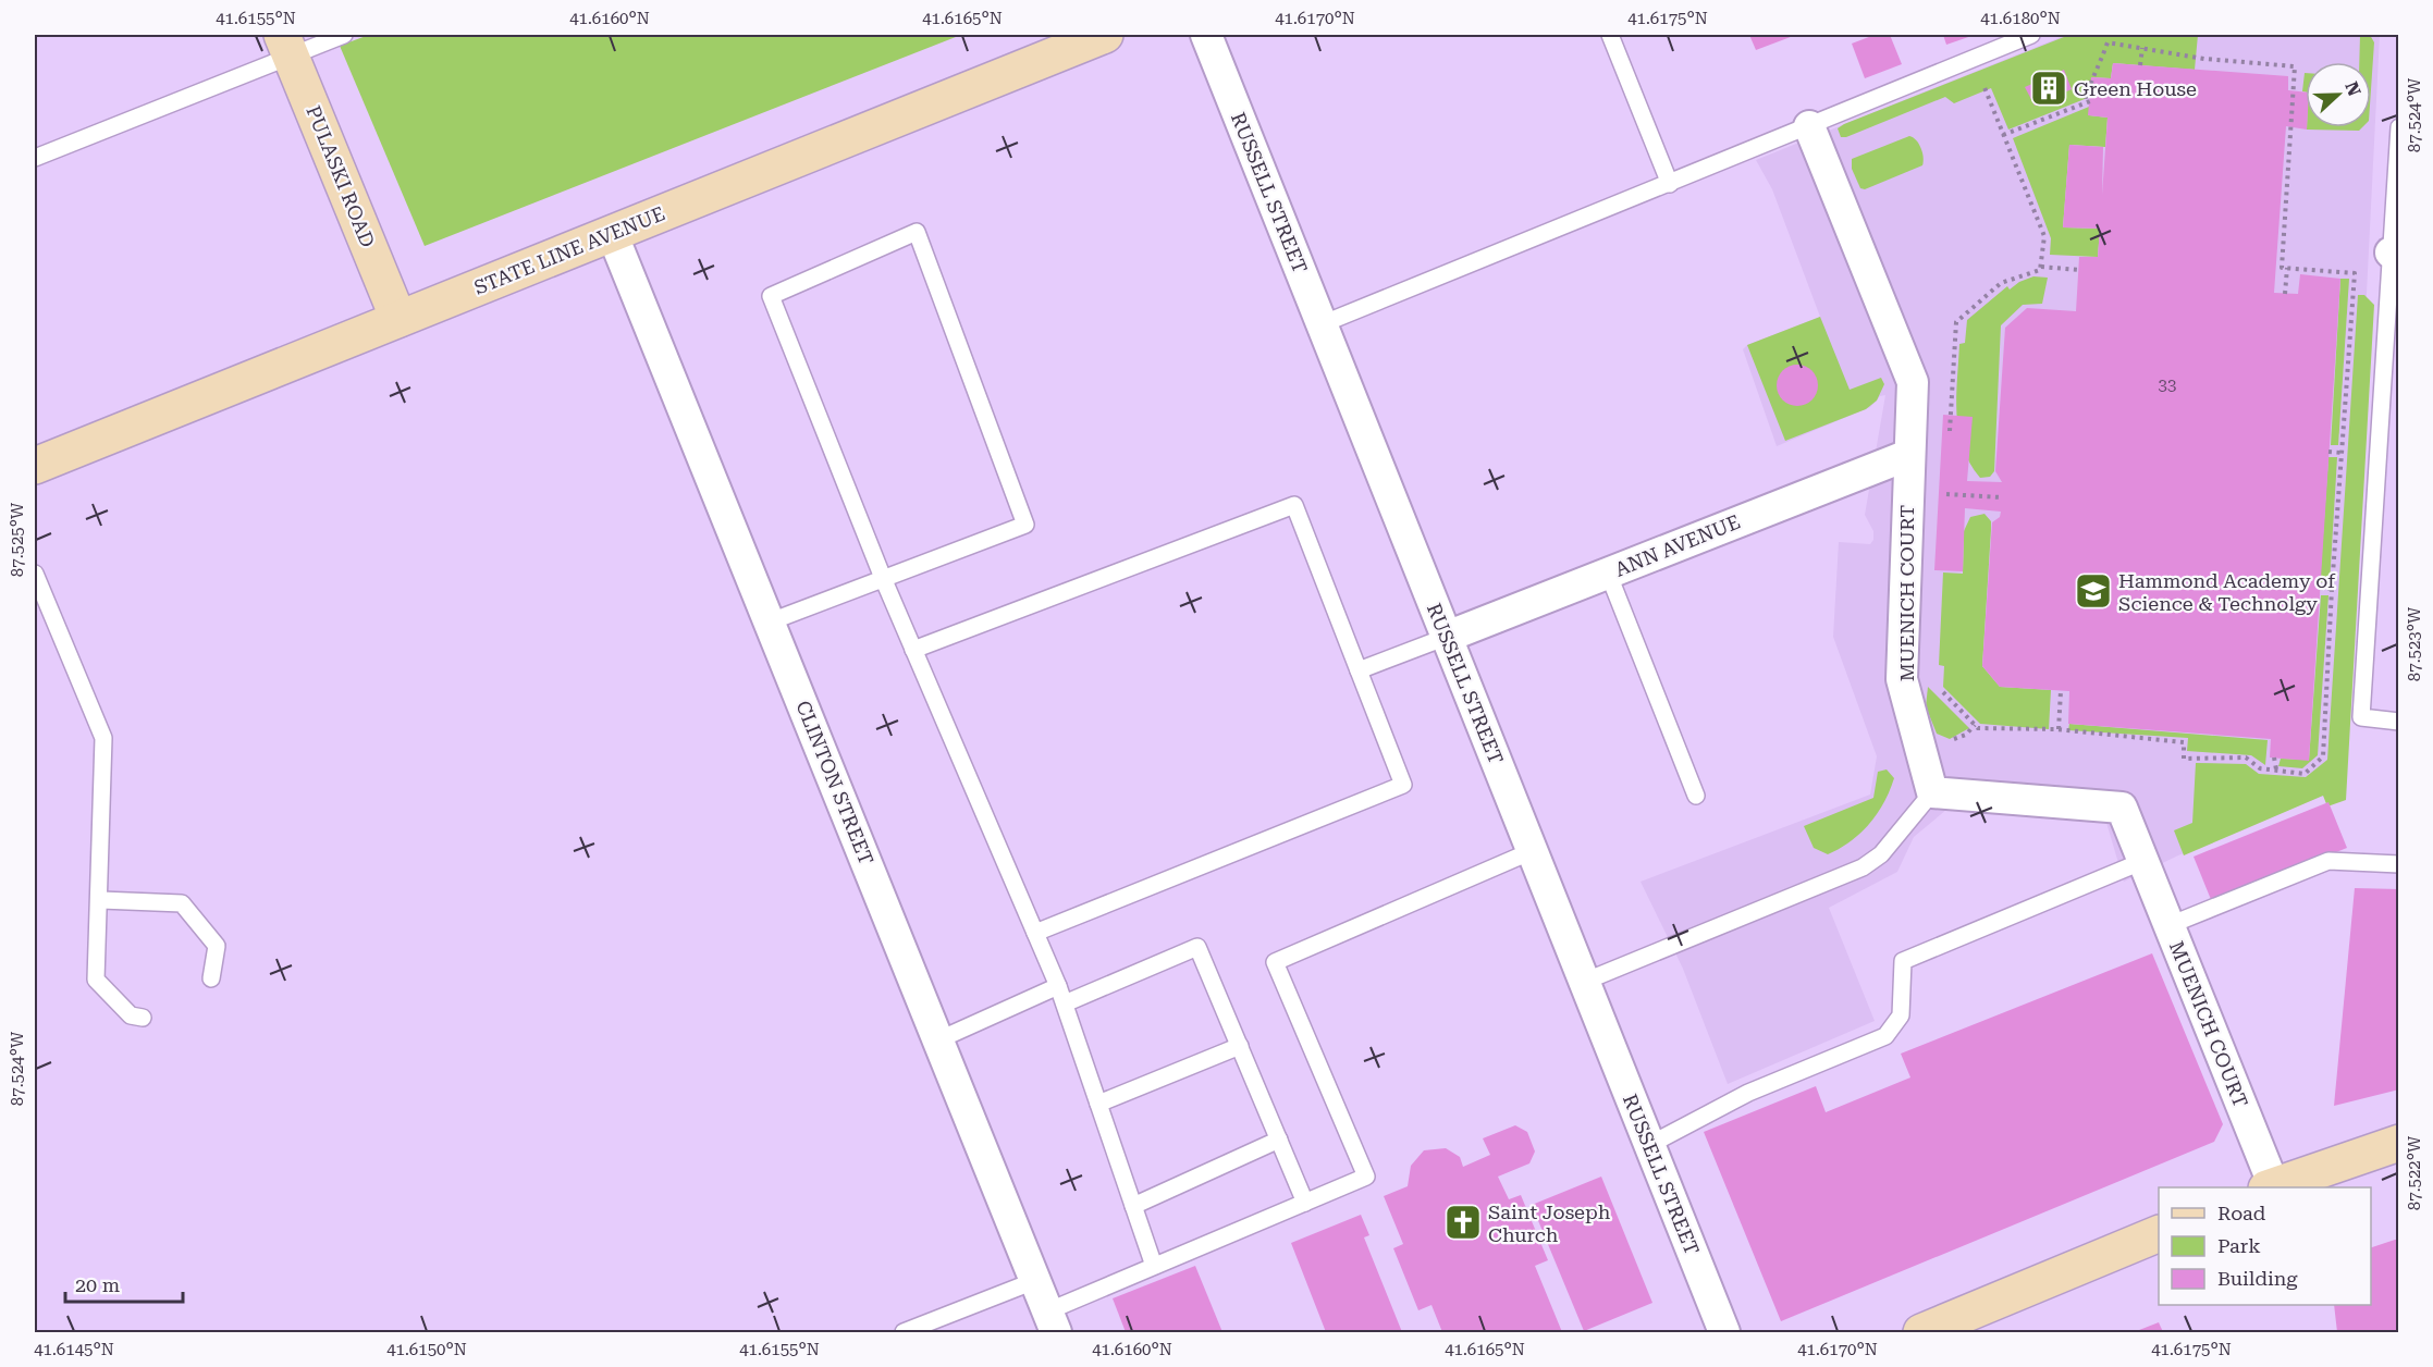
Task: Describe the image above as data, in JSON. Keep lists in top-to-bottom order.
{
  "streets": {
    "street": [
      "PULASKI ROAD",
      "RUSSELL STREET",
      "STATE LINE AVENUE",
      "ANN AVENUE",
      "MUENICH COURT",
      "CLINTON STREET"
    ]
  },
  "crossings": [
    ["PULASKI ROAD", "STATE LINE AVENUE"],
    ["RUSSELL STREET", "ANN AVENUE"],
    ["STATE LINE AVENUE", "CLINTON STREET"],
    ["ANN AVENUE", "MUENICH COURT"]
  ],
  "places": {
    "building": ["Green House"],
    "school or university": ["Hammond Academy of Science & Technolgy"],
    "church": ["Saint Joseph Church"]
  },
  "house_numbers": ["33"],
  "legend": ["Road", "Park", "Building"],
  "scale_bar": "20 m",
  "north": "right",
  "coordinates": [
    "41.6155°N",
    "41.6160°N",
    "41.6165°N",
    "41.6170°N",
    "41.6175°N",
    "41.6180°N",
    "87.524°W",
    "87.525°W",
    "87.523°W",
    "87.522°W",
    "41.6145°N",
    "41.6150°N"
  ]
}
